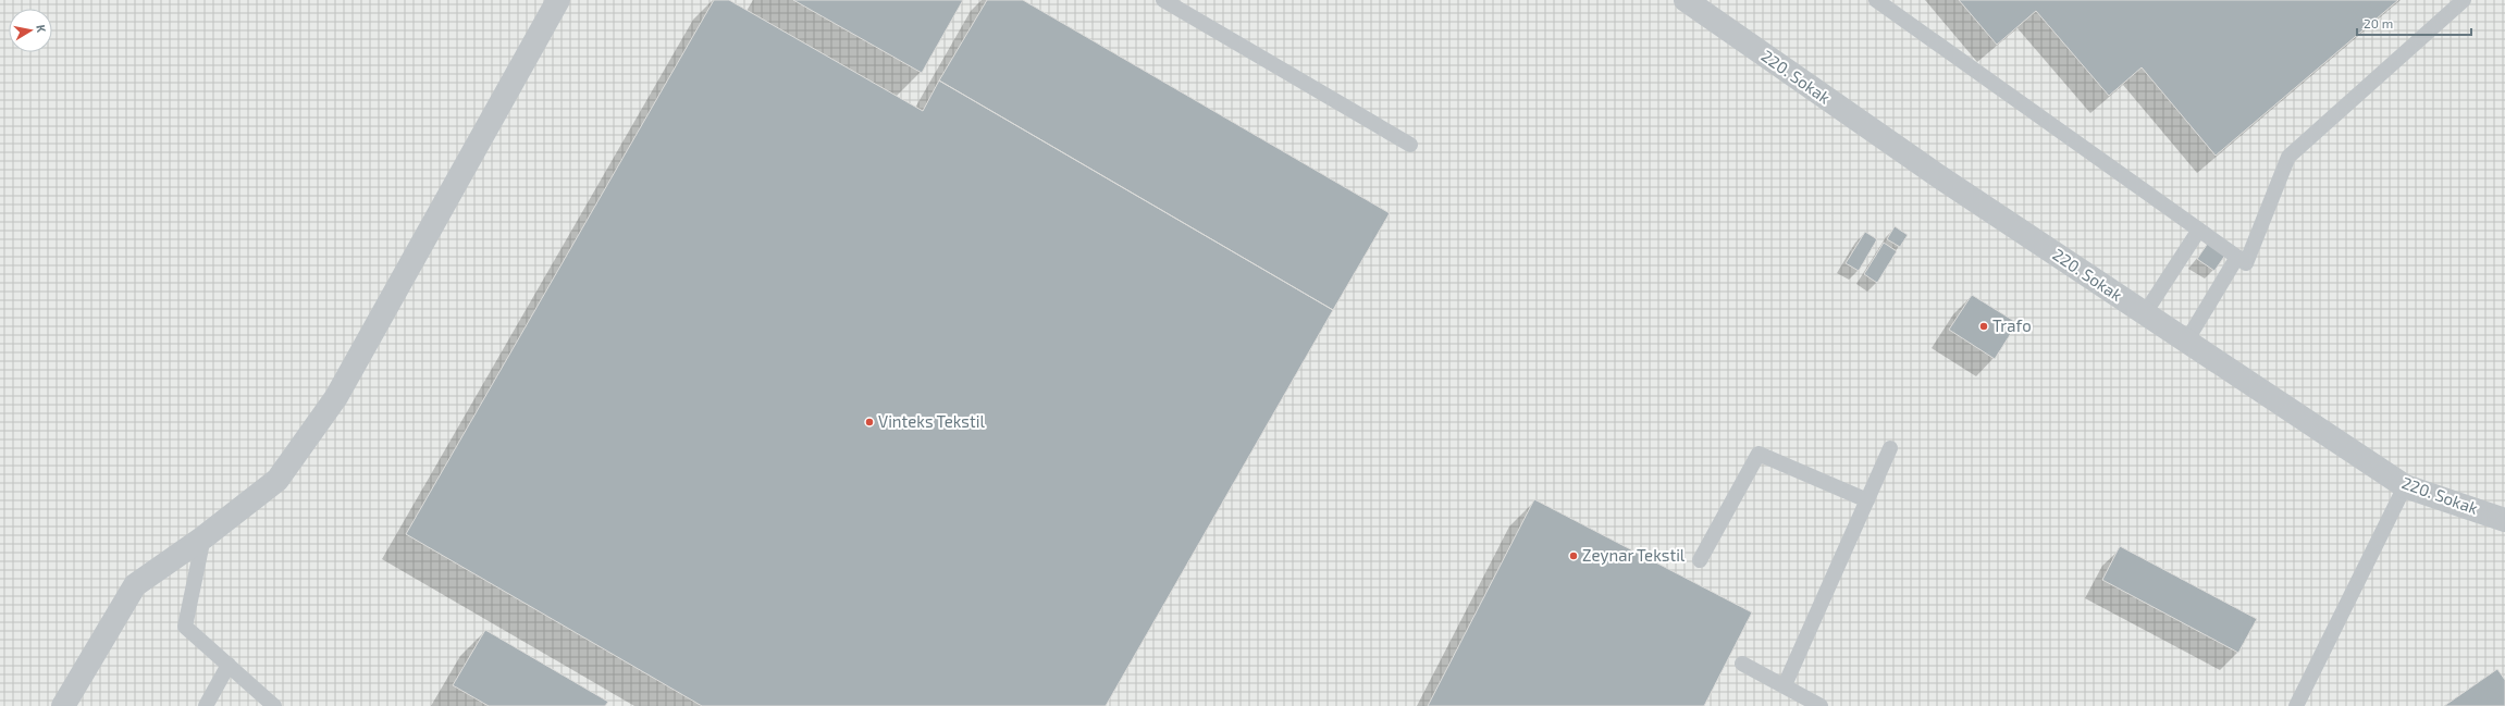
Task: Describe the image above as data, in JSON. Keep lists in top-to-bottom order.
{
  "streets": {
    "street": ["220. Sokak"]
  },
  "places": ["Trafo", "Vinteks Tekstil", "Zeynar Tekstil"],
  "scale_bar": "20 m",
  "north": "right"
}
